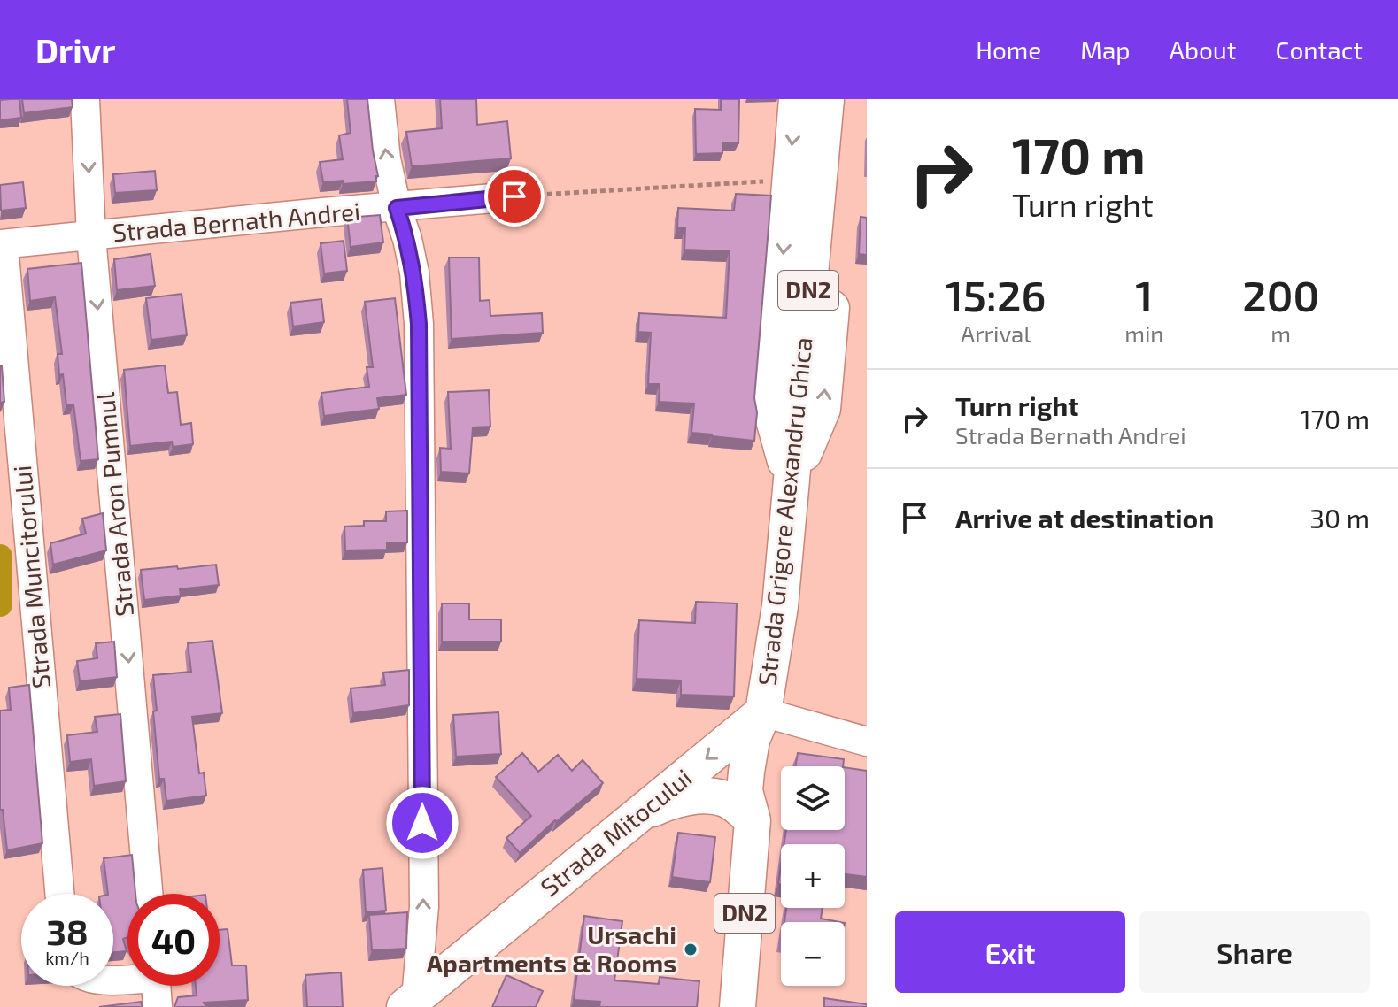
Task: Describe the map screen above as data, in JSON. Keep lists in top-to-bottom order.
{
  "streets": {
    "main road": ["DN2", "Strada Grigore Alexandru Ghica", "Strada Mitocului"],
    "street": ["Strada Bernath Andrei", "Strada Aron Pumnul", "Strada Muncitorului"]
  },
  "crossings": [
    ["Strada Bernath Andrei", "Strada Aron Pumnul"],
    ["Strada Bernath Andrei", "Strada Muncitorului"],
    ["Strada Grigore Alexandru Ghica", "Strada Mitocului"]
  ],
  "one_way": ["Strada Aron Pumnul", "Strada Mitocului"],
  "places": ["Ursachi Apartments & Rooms"],
  "page": {
    "header": "Drivr",
    "nav": [
      "Home",
      "Map",
      "About",
      "Contact"
    ],
    "turn": ["170 m", "Turn right"],
    "eta": [
      "15:26",
      "Arrival",
      "1",
      "min",
      "200",
      "m"
    ],
    "list": [
      {
        "name": "Turn right",
        "note": "Strada Bernath Andrei",
        "value": "170 m"
      },
      {
        "name": "Arrive at destination",
        "value": "30 m"
      }
    ],
    "map_buttons": ["+", "−"],
    "speed": "38 km/h",
    "limit": "40",
    "buttons": ["Exit", "Share"]
  }
}
